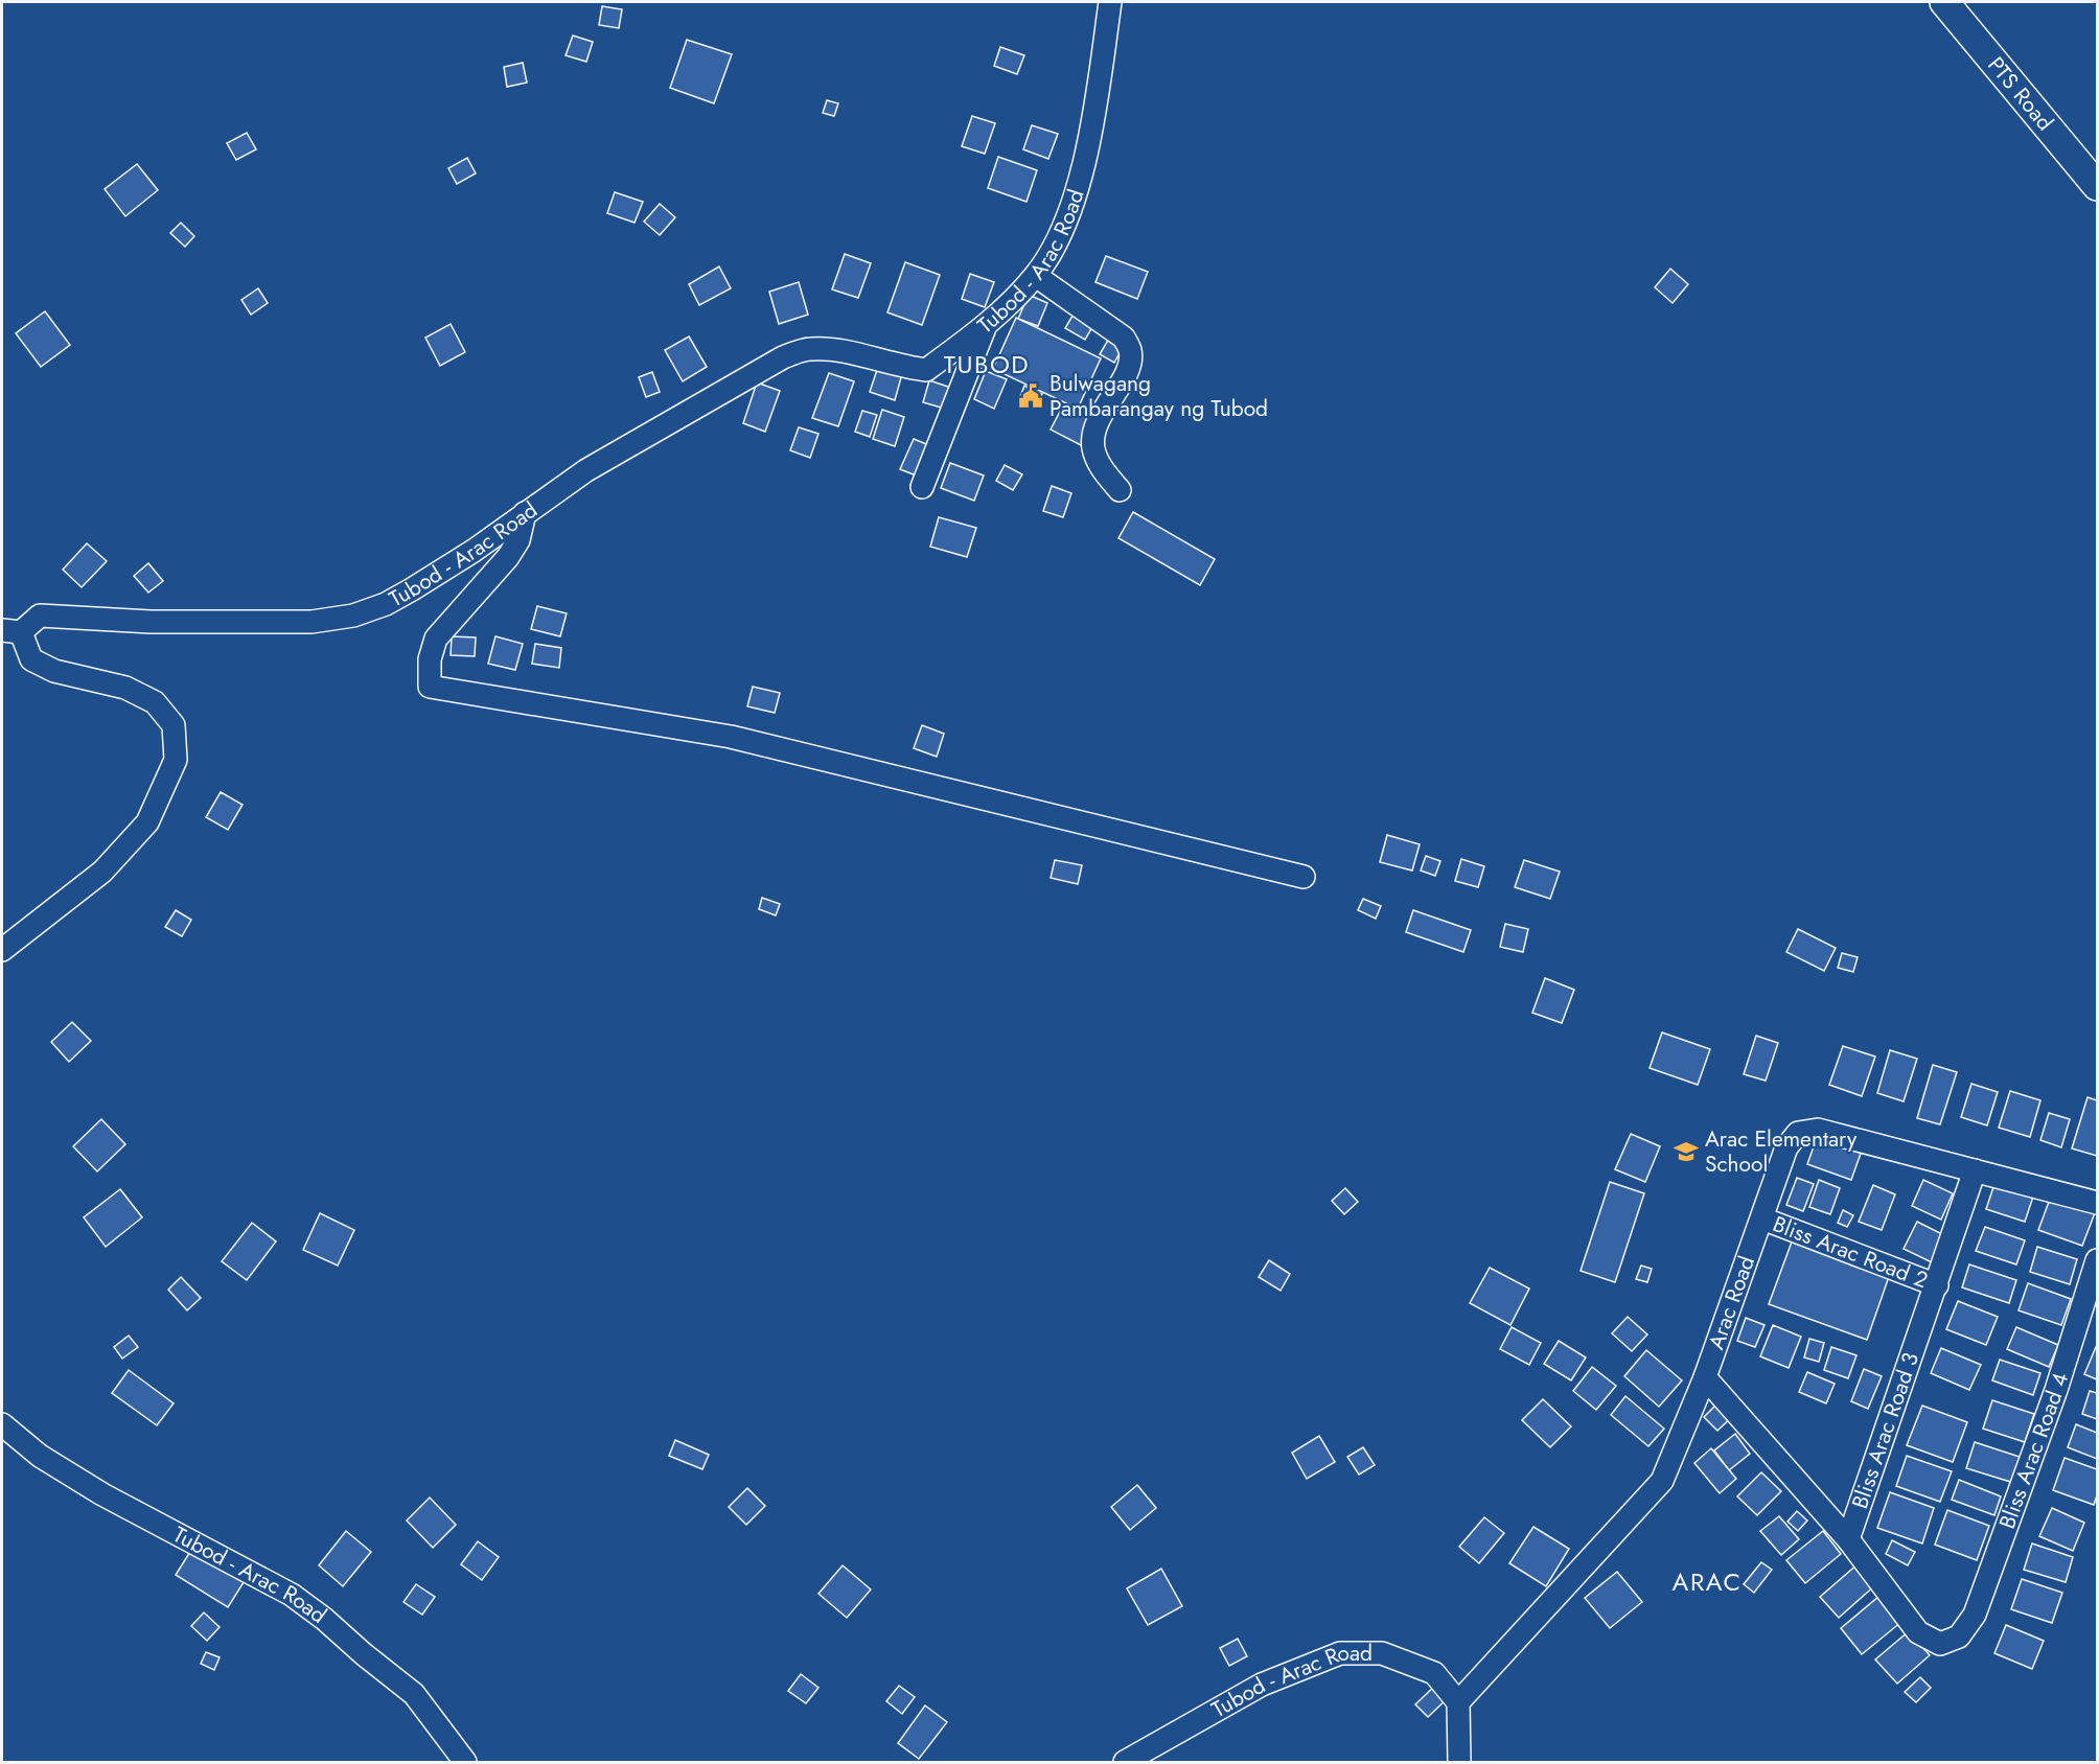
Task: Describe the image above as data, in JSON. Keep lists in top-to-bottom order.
{
  "streets": {
    "main road": ["PTS Road"],
    "street": [
      "Tubod - Arac Road",
      "Bliss Arac Road 2",
      "Arac Road",
      "Bliss Arac Road 3",
      "Bliss Arac Road 4"
    ]
  },
  "crossings": [
    ["Tubod - Arac Road", "Arac Road"],
    ["Bliss Arac Road 2", "Arac Road"],
    ["Bliss Arac Road 2", "Bliss Arac Road 3"],
    ["Arac Road", "Bliss Arac Road 3"],
    ["Bliss Arac Road 3", "Bliss Arac Road 4"]
  ],
  "districts": ["TUBOD", "ARAC"],
  "places": {
    "public building": ["Bulwagang Pambarangay ng Tubod"],
    "school or university": ["Arac Elementary School"]
  }
}
